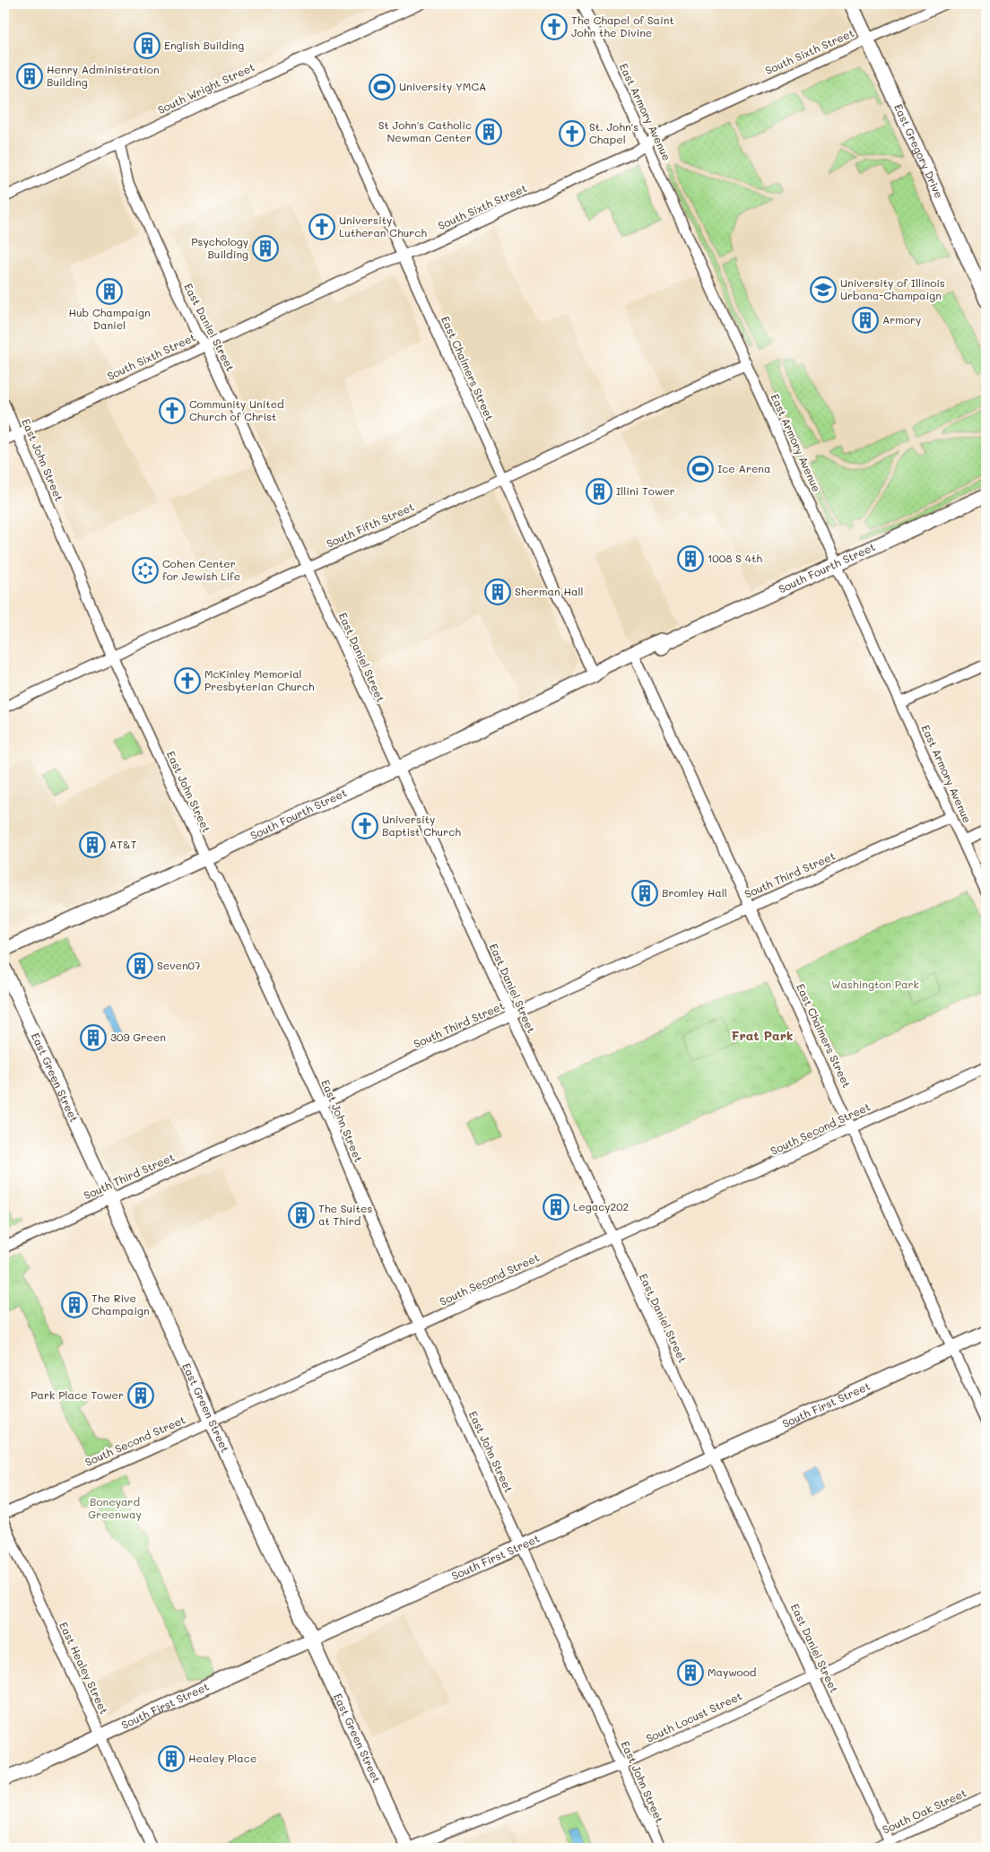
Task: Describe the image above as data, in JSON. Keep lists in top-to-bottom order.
{
  "streets": {
    "street": [
      "South Sixth Street",
      "South Wright Street",
      "East Armory Avenue",
      "East Gregory Drive",
      "East Daniel Street",
      "East Chalmers Street",
      "East John Street",
      "South Fifth Street",
      "South Fourth Street",
      "South Third Street",
      "East Green Street",
      "South Second Street",
      "South First Street",
      "East Healey Street",
      "South Locust Street",
      "South Oak Street"
    ]
  },
  "crossings": [
    ["South Sixth Street", "East Armory Avenue"],
    ["South Sixth Street", "East Gregory Drive"],
    ["South Sixth Street", "East Daniel Street"],
    ["South Sixth Street", "East Chalmers Street"],
    ["South Sixth Street", "East John Street"],
    ["South Wright Street", "East Daniel Street"],
    ["South Wright Street", "East Chalmers Street"],
    ["East Armory Avenue", "South Fifth Street"],
    ["East Armory Avenue", "South Fourth Street"],
    ["East Armory Avenue", "South Third Street"],
    ["East Daniel Street", "South Fifth Street"],
    ["East Daniel Street", "South Fourth Street"],
    ["East Daniel Street", "South Third Street"],
    ["East Daniel Street", "South Second Street"],
    ["East Daniel Street", "South First Street"],
    ["East Daniel Street", "South Locust Street"],
    ["East Daniel Street", "South Oak Street"],
    ["East Chalmers Street", "South Fifth Street"],
    ["East Chalmers Street", "South Fourth Street"],
    ["East Chalmers Street", "South Third Street"],
    ["East Chalmers Street", "South Second Street"],
    ["East Chalmers Street", "South First Street"],
    ["East John Street", "South Fifth Street"],
    ["East John Street", "South Fourth Street"],
    ["East John Street", "South Third Street"],
    ["East John Street", "South Second Street"],
    ["East John Street", "South First Street"],
    ["East John Street", "South Locust Street"],
    ["South Third Street", "East Green Street"],
    ["East Green Street", "South Second Street"],
    ["East Green Street", "South First Street"],
    ["East Green Street", "South Locust Street"],
    ["South First Street", "East Healey Street"]
  ],
  "districts": ["Frat Park"],
  "parks": ["Washington Park", "Boneyard Greenway"],
  "places": {
    "church": [
      "The Chapel of Saint John the Divine",
      "St. John's Chapel",
      "University Lutheran Church",
      "Community United Church of Christ",
      "McKinley Memorial Presbyterian Church",
      "University Baptist Church"
    ],
    "building": [
      "English Building",
      "Henry Administration Building",
      "St John's Catholic Newman Center",
      "Psychology Building",
      "Hub Champaign Daniel",
      "Armory",
      "Illini Tower",
      "1008 S 4th",
      "Sherman Hall",
      "AT&T",
      "Bromley Hall",
      "Seven07",
      "309 Green",
      "Legacy202",
      "The Suites at Third",
      "The Rive Champaign",
      "Park Place Tower",
      "Maywood",
      "Healey Place"
    ],
    "sports": ["University YMCA", "Ice Arena"],
    "school or university": ["University of Illinois Urbana-Champaign"],
    "synagogue": ["Cohen Center for Jewish Life"]
  }
}
